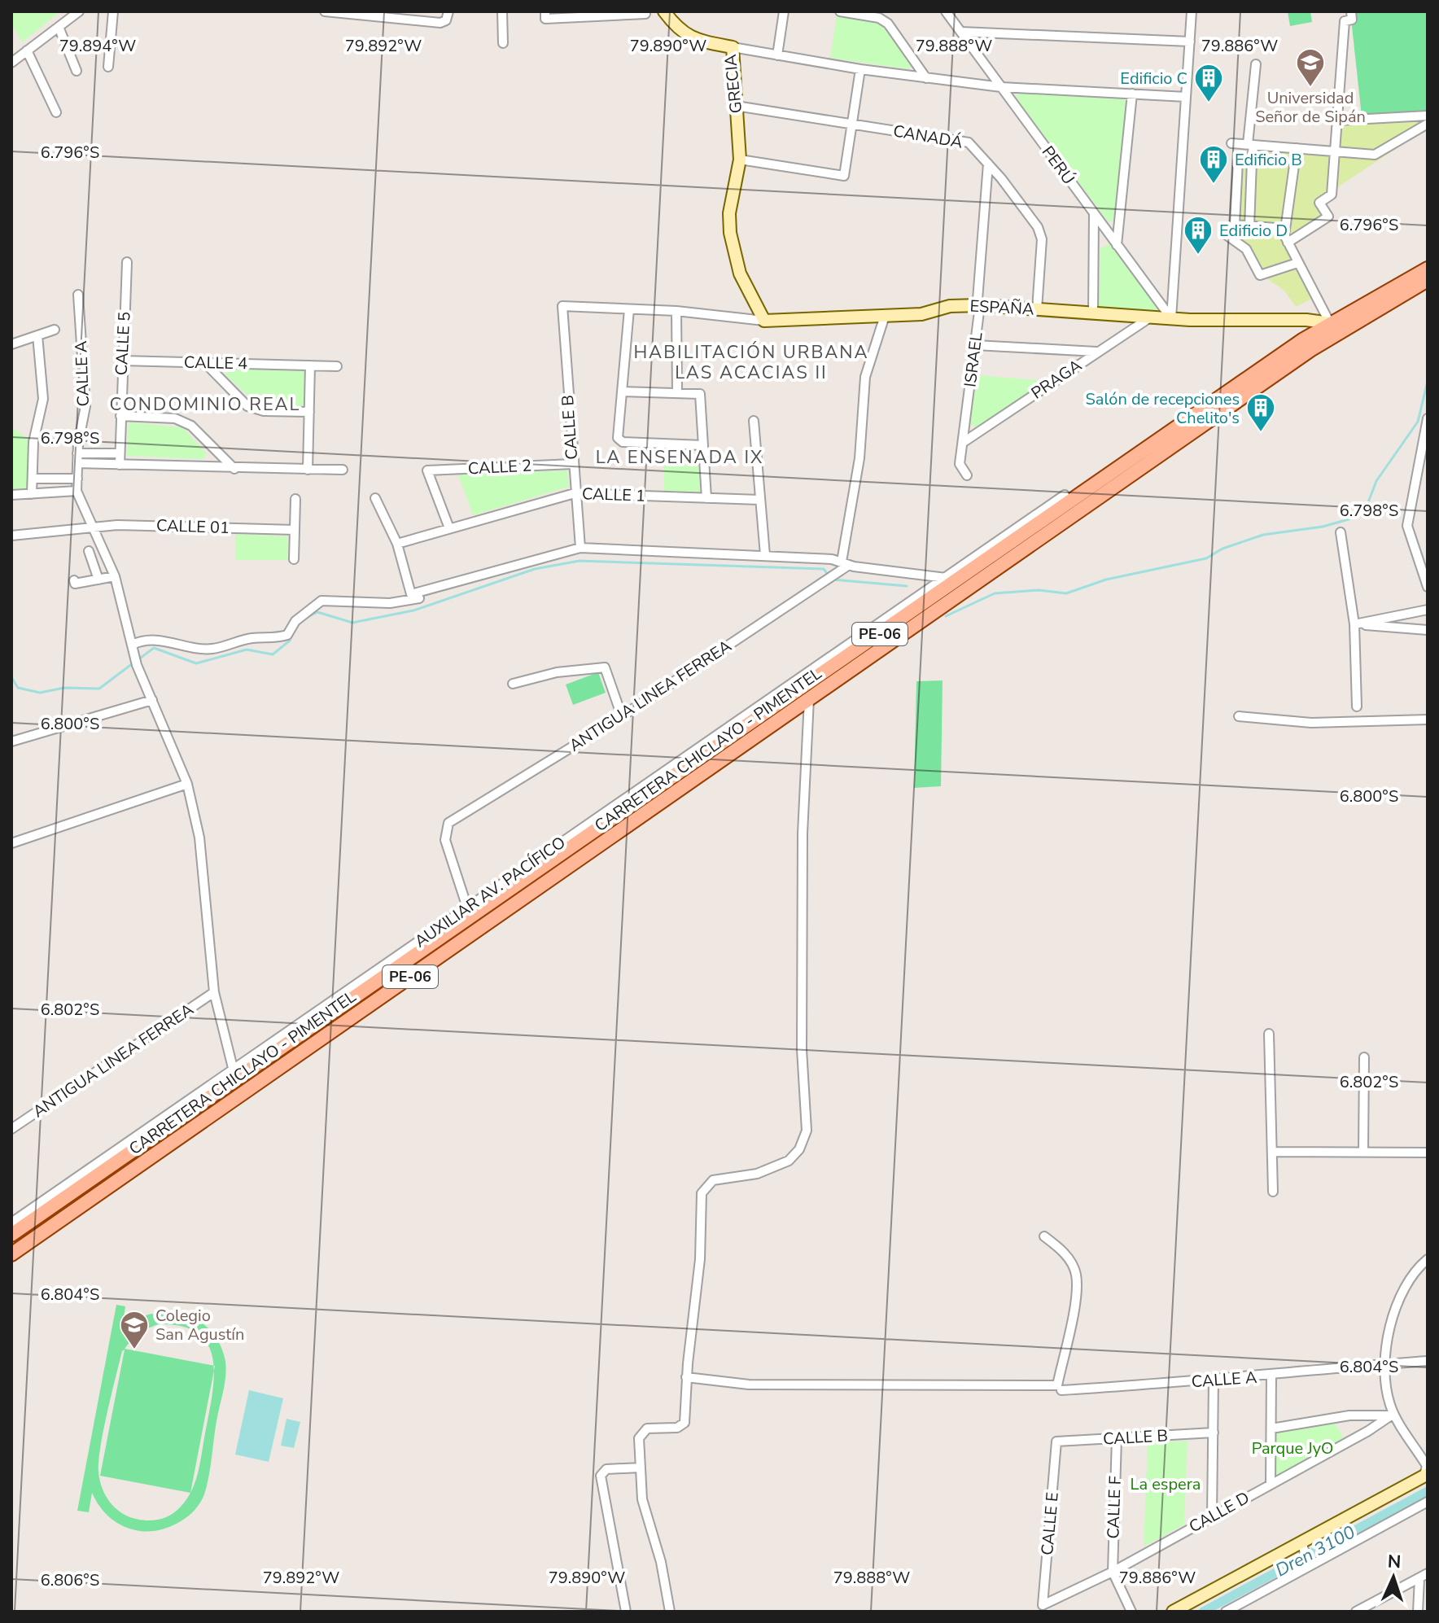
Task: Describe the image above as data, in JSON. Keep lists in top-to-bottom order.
{
  "streets": {
    "main road": ["PE-06", "CARRETERA CHICLAYO - PIMENTEL"],
    "street": [
      "GRECIA",
      "CANADÁ",
      "PERÚ",
      "ESPAÑA",
      "CALLE 5",
      "ISRAEL",
      "CALLE 4",
      "CALLE A",
      "PRAGA",
      "CALLE B",
      "CALLE 2",
      "CALLE 1",
      "CALLE 01",
      "ANTIGUA LINEA FERREA",
      "AUXILIAR AV. PACÍFICO",
      "CALLE F",
      "CALLE D",
      "CALLE E"
    ]
  },
  "crossings": [
    ["GRECIA", "CANADÁ"],
    ["GRECIA", "ESPAÑA"],
    ["CANADÁ", "ESPAÑA"],
    ["CANADÁ", "ISRAEL"],
    ["PERÚ", "ESPAÑA"],
    ["ESPAÑA", "ISRAEL"],
    ["ESPAÑA", "PRAGA"],
    ["ESPAÑA", "CALLE B"],
    ["ESPAÑA", "CARRETERA CHICLAYO - PIMENTEL"],
    ["CALLE 5", "CALLE 4"],
    ["ISRAEL", "PRAGA"],
    ["CALLE B", "CALLE 2"],
    ["CALLE B", "CALLE 1"],
    ["CALLE B", "CALLE F"],
    ["CALLE B", "CALLE E"],
    ["CALLE 2", "CALLE 1"],
    ["ANTIGUA LINEA FERREA", "CARRETERA CHICLAYO - PIMENTEL"],
    ["ANTIGUA LINEA FERREA", "AUXILIAR AV. PACÍFICO"],
    ["CARRETERA CHICLAYO - PIMENTEL", "AUXILIAR AV. PACÍFICO"],
    ["CALLE F", "CALLE D"],
    ["CALLE D", "CALLE E"]
  ],
  "districts": ["HABILITACIÓN URBANA LAS ACACIAS II", "CONDOMINIO REAL", "LA ENSENADA IX"],
  "water": ["Dren 3100"],
  "parks": ["Parque JyO", "La espera"],
  "places": {
    "school or university": ["Universidad Señor de Sipán", "Colegio San Agustín"],
    "building": [
      "Edificio C",
      "Edificio B",
      "Edificio D",
      "Salón de recepciones Chelito's"
    ]
  },
  "north": "top",
  "coordinates": [
    "79.894°W",
    "79.892°W",
    "79.890°W",
    "79.888°W",
    "79.886°W",
    "6.796°S",
    "6.798°S",
    "6.800°S",
    "6.802°S",
    "6.804°S",
    "6.806°S"
  ]
}
